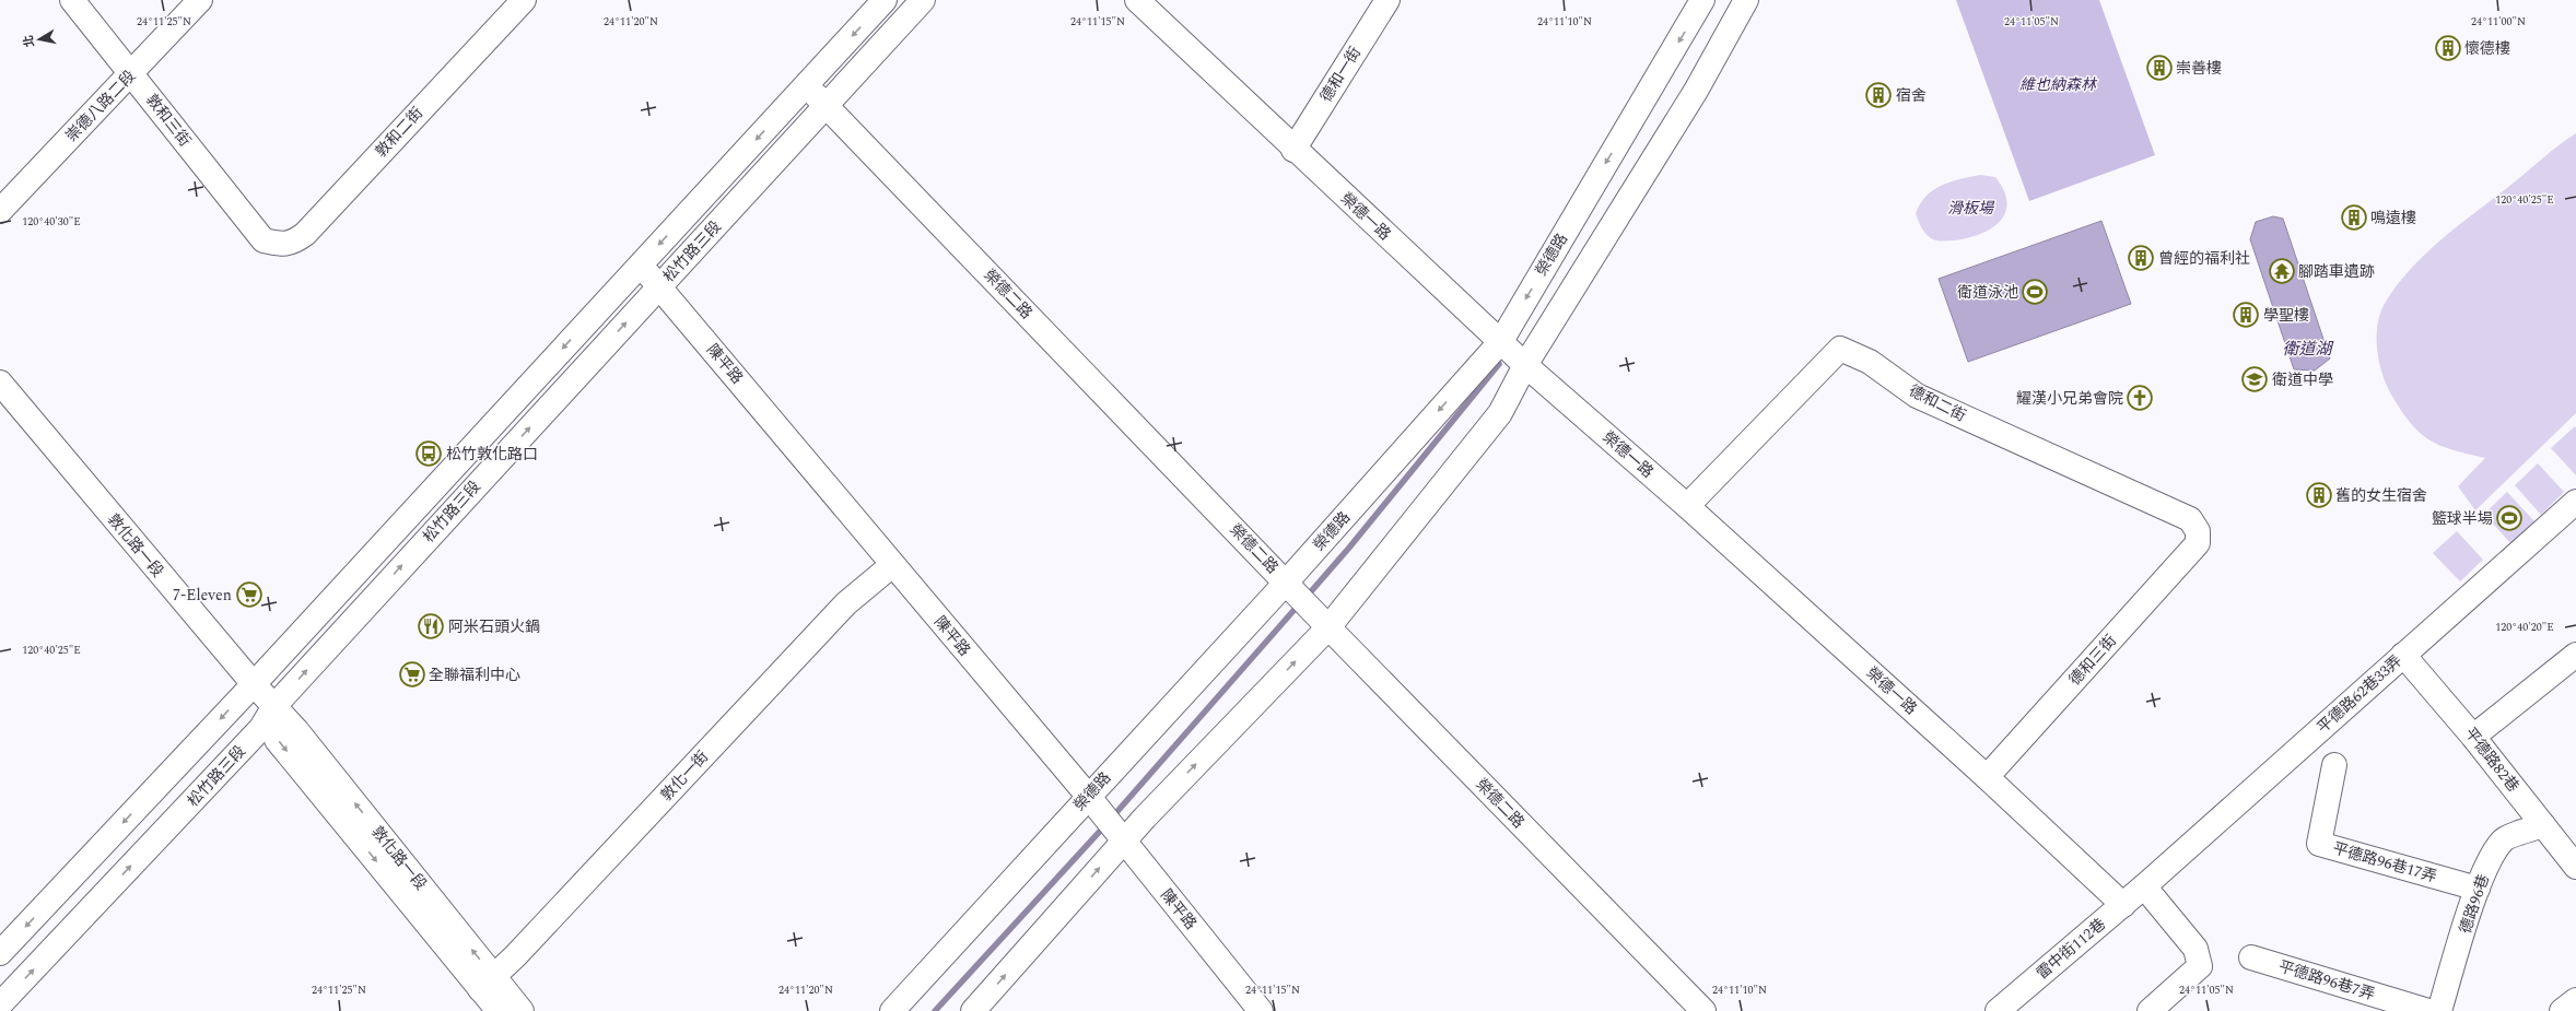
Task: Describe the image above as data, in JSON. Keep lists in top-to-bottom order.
{
  "streets": {
    "street": [
      "德和一街",
      "崇德八路二段",
      "敦和三街",
      "敦和二街",
      "榮德一路",
      "松竹路三段",
      "榮德路",
      "榮德二路",
      "陳平路",
      "德和二街",
      "敦化路一段",
      "德和三街",
      "平德路62巷33弄",
      "平德路82巷",
      "敦化一街",
      "平德路96巷17弄",
      "德路96巷",
      "雷中街112巷",
      "平德路96巷7弄"
    ]
  },
  "crossings": [
    ["德和一街", "榮德一路"],
    ["崇德八路二段", "敦和三街"],
    ["敦和三街", "敦和二街"],
    ["榮德一路", "榮德路"],
    ["榮德一路", "德和二街"],
    ["榮德一路", "德和三街"],
    ["榮德一路", "雷中街112巷"],
    ["松竹路三段", "榮德二路"],
    ["松竹路三段", "陳平路"],
    ["松竹路三段", "敦化路一段"],
    ["榮德路", "榮德二路"],
    ["榮德路", "陳平路"],
    ["陳平路", "敦化一街"],
    ["德和二街", "德和三街"],
    ["敦化路一段", "敦化一街"],
    ["平德路62巷33弄", "平德路82巷"],
    ["平德路62巷33弄", "雷中街112巷"],
    ["平德路82巷", "德路96巷"],
    ["平德路96巷17弄", "德路96巷"]
  ],
  "water": ["衛道湖"],
  "parks": ["維也納森林", "滑板場"],
  "places": {
    "building": [
      "懷德樓",
      "崇善樓",
      "宿舍",
      "鳴遠樓",
      "曾經的福利社",
      "學聖樓",
      "舊的女生宿舍"
    ],
    "temple": ["腳踏車遺跡"],
    "sports": ["衛道泳池", "籃球半場"],
    "school or university": ["衛道中學"],
    "church": ["耀漢小兄弟會院"],
    "bus stop": ["松竹敦化路口"],
    "supermarket": ["7-Eleven", "全聯福利中心"],
    "restaurant": ["阿米石頭火鍋"]
  },
  "north": "left",
  "coordinates": [
    "24°11'25\"N",
    "24°11'20\"N",
    "24°11'15\"N",
    "24°11'10\"N",
    "24°11'05\"N",
    "24°11'00\"N",
    "120°40'25\"E",
    "120°40'30\"E",
    "120°40'20\"E"
  ]
}
